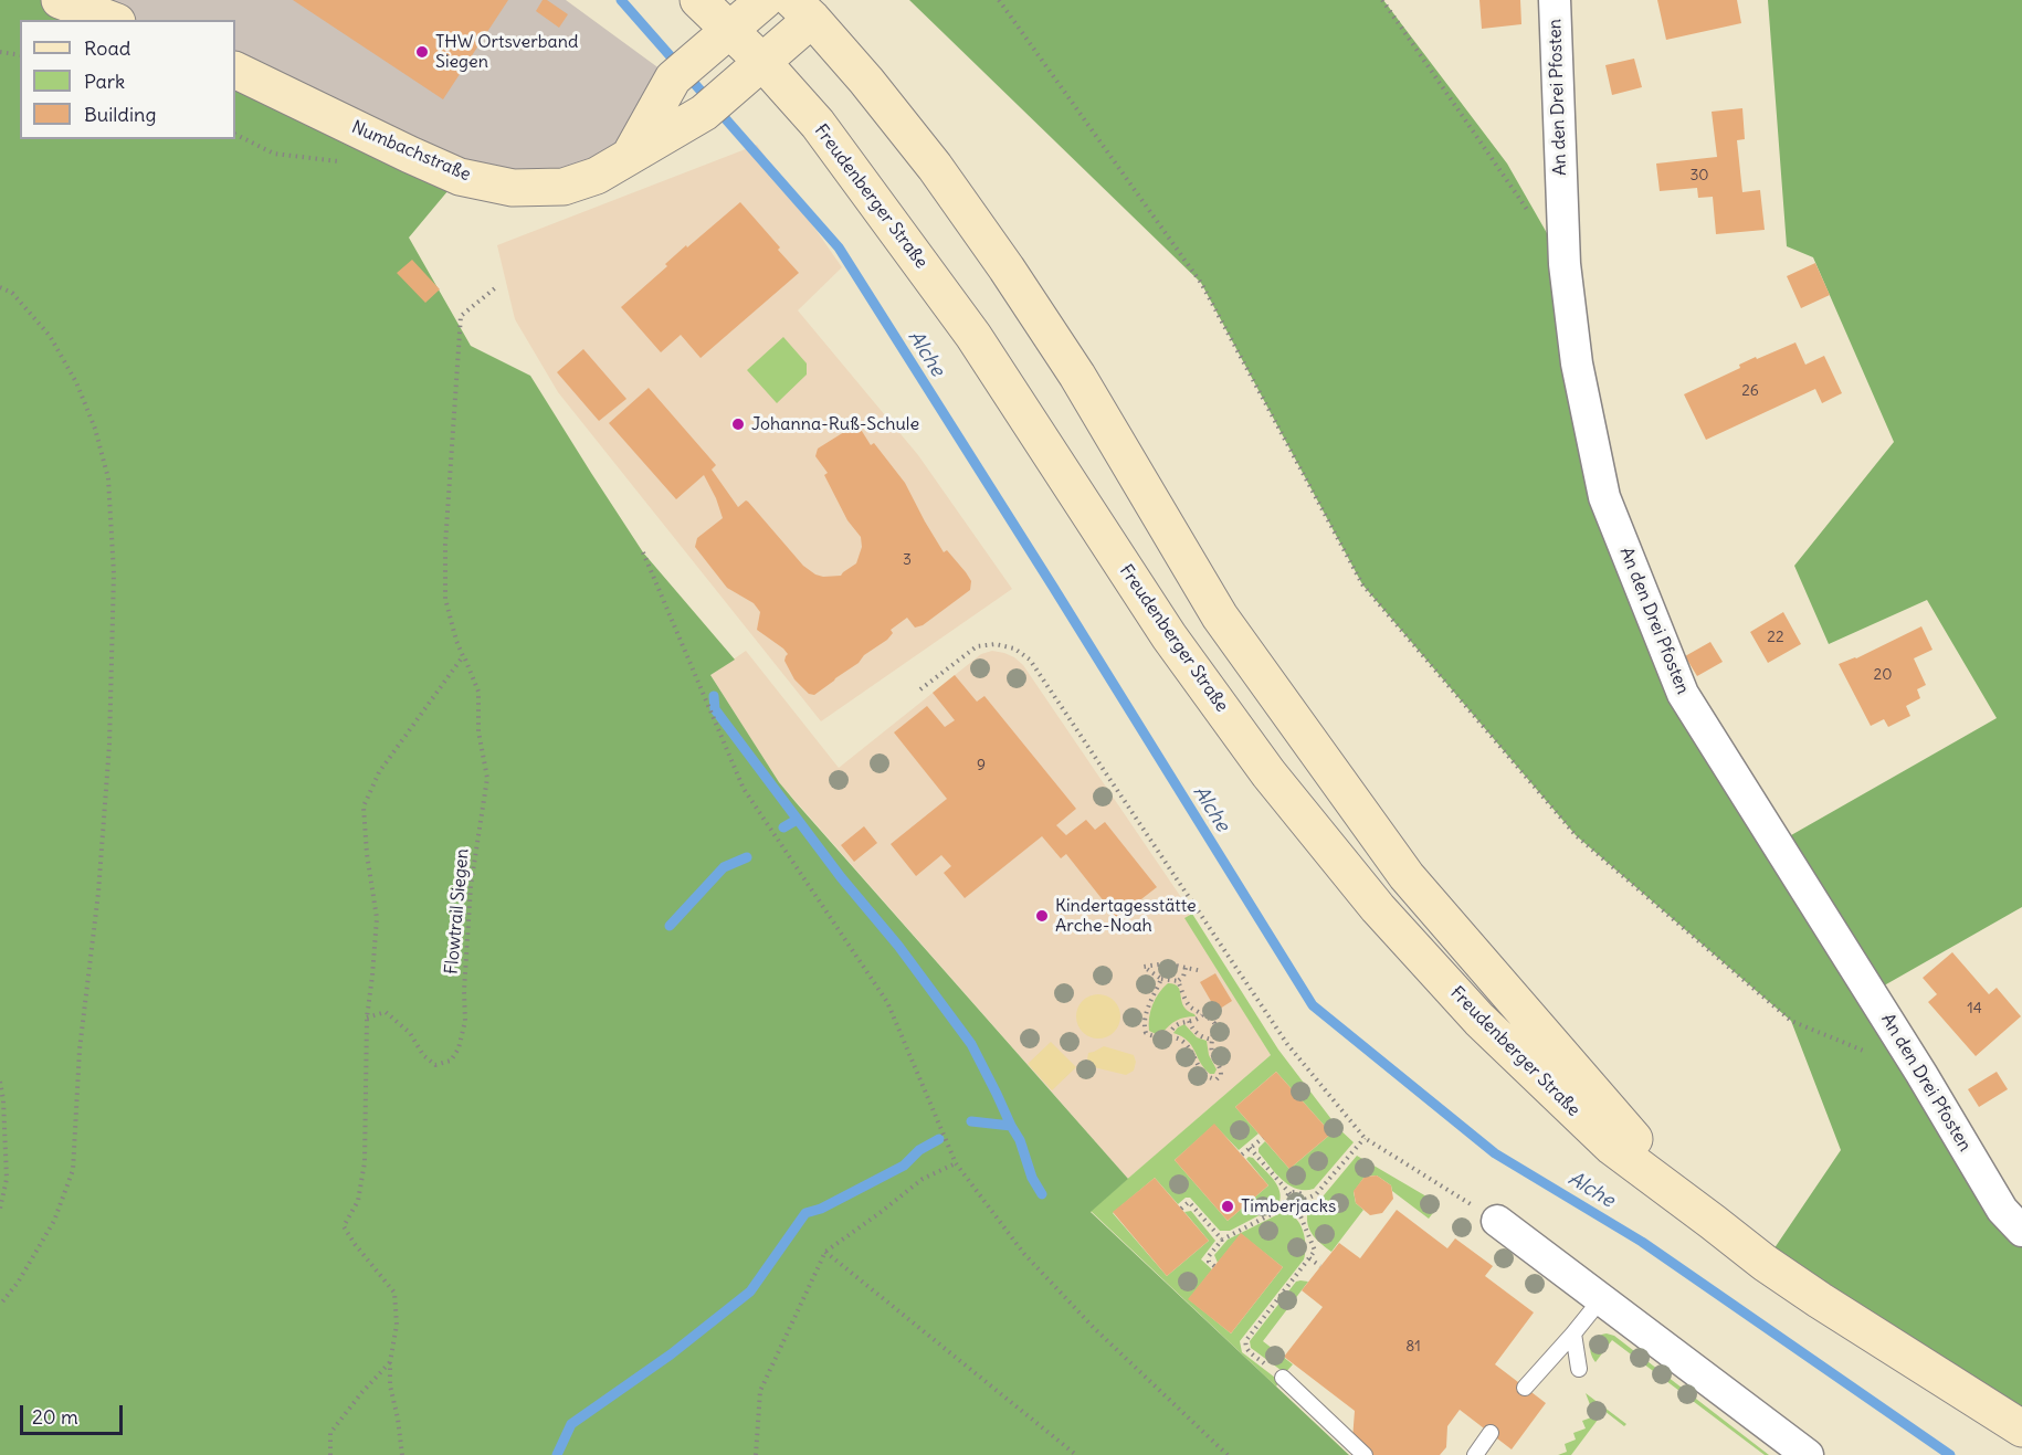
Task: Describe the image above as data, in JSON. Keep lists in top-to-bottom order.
{
  "streets": {
    "main road": ["Numbachstraße", "Freudenberger Straße"],
    "street": ["An den Drei Pfosten"],
    "path": ["Flowtrail Siegen"]
  },
  "crossings": [
    ["Numbachstraße", "Freudenberger Straße"]
  ],
  "water": ["Alche"],
  "places": [
    "THW Ortsverband Siegen",
    "Johanna-Ruß-Schule",
    "Kindertagesstätte Arche-Noah",
    "Timberjacks"
  ],
  "house_numbers": [
    "30",
    "26",
    "3",
    "22",
    "20",
    "9",
    "14",
    "81"
  ],
  "legend": ["Road", "Park", "Building"],
  "scale_bar": "20 m"
}
